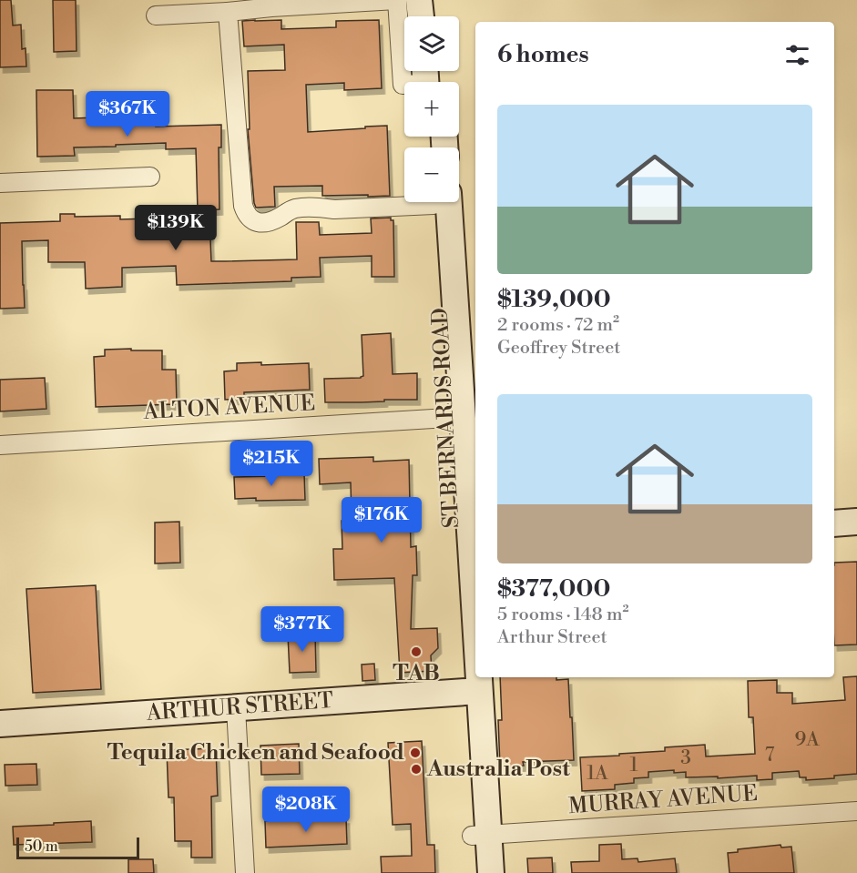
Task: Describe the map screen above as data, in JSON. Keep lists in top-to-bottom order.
{
  "streets": {
    "main road": ["ST BERNARDS ROAD", "ARTHUR STREET"],
    "street": ["ALTON AVENUE", "MURRAY AVENUE"]
  },
  "crossings": [
    ["ALTON AVENUE", "ST BERNARDS ROAD"],
    ["ST BERNARDS ROAD", "ARTHUR STREET"],
    ["ST BERNARDS ROAD", "MURRAY AVENUE"]
  ],
  "places": ["TAB", "Tequila Chicken and Seafood", "Australia Post"],
  "house_numbers": [
    "9A",
    "7",
    "3",
    "1",
    "1A"
  ],
  "scale_bar": "50 m",
  "page": {
    "map_buttons": ["+", "−"],
    "heading": "6 homes",
    "list": [
      {
        "name": "$139,000",
        "note": "2 rooms · 72 m² · Geoffrey Street"
      },
      {
        "name": "$377,000",
        "note": "5 rooms · 148 m² · Arthur Street"
      }
    ],
    "price": [
      "$367K",
      "$139K",
      "$215K",
      "$176K",
      "$377K",
      "$208K"
    ],
    "scale": "50 m"
  }
}
